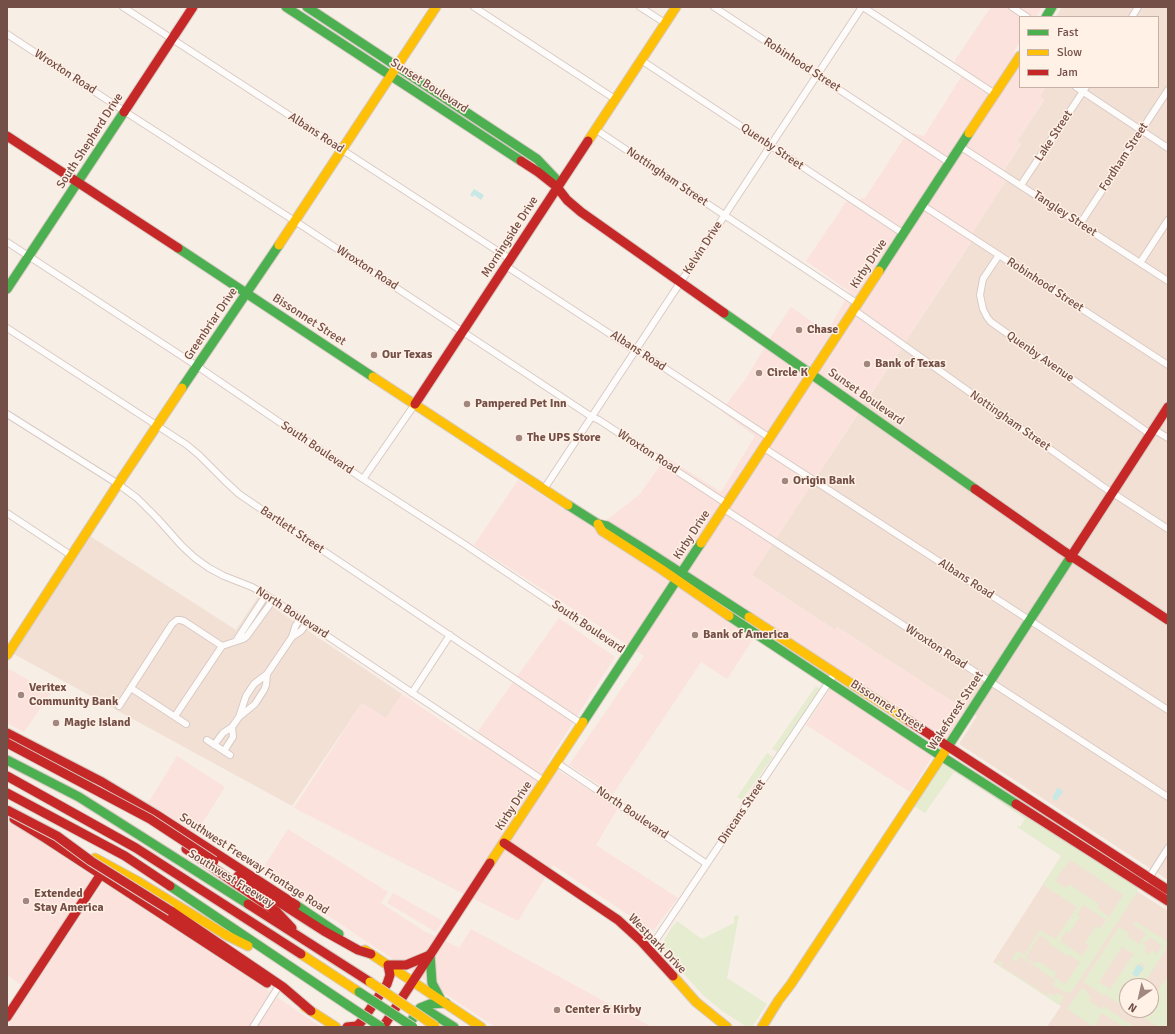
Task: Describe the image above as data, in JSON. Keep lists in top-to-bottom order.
{
  "streets": {
    "main road": [
      "Sunset Boulevard",
      "South Shepherd Drive",
      "Morningside Drive",
      "Kirby Drive",
      "Bissonnet Street",
      "Greenbriar Drive",
      "Wakeforest Street",
      "Southwest Freeway Frontage Road",
      "Southwest Freeway",
      "Westpark Drive"
    ],
    "street": [
      "Robinhood Street",
      "Wroxton Road",
      "Albans Road",
      "Lake Street",
      "Quenby Street",
      "Fordham Street",
      "Nottingham Street",
      "Tangley Street",
      "Kelvin Drive",
      "Quenby Avenue",
      "South Boulevard",
      "Bartlett Street",
      "North Boulevard",
      "Dincans Street"
    ]
  },
  "crossings": [
    ["Robinhood Street", "Kelvin Drive"],
    ["Robinhood Street", "Kirby Drive"],
    ["Robinhood Street", "Quenby Avenue"],
    ["Wroxton Road", "South Shepherd Drive"],
    ["Wroxton Road", "Morningside Drive"],
    ["Wroxton Road", "Kelvin Drive"],
    ["Wroxton Road", "Kirby Drive"],
    ["Wroxton Road", "Greenbriar Drive"],
    ["Wroxton Road", "Wakeforest Street"],
    ["Sunset Boulevard", "Morningside Drive"],
    ["Sunset Boulevard", "Kelvin Drive"],
    ["Sunset Boulevard", "Kirby Drive"],
    ["Sunset Boulevard", "Greenbriar Drive"],
    ["Sunset Boulevard", "Wakeforest Street"],
    ["Albans Road", "South Shepherd Drive"],
    ["Albans Road", "Morningside Drive"],
    ["Albans Road", "Kelvin Drive"],
    ["Albans Road", "Kirby Drive"],
    ["Albans Road", "Greenbriar Drive"],
    ["Albans Road", "Wakeforest Street"],
    ["Lake Street", "Tangley Street"],
    ["South Shepherd Drive", "Bissonnet Street"],
    ["South Shepherd Drive", "South Boulevard"],
    ["Quenby Street", "Morningside Drive"],
    ["Quenby Street", "Kelvin Drive"],
    ["Quenby Street", "Kirby Drive"],
    ["Fordham Street", "Tangley Street"],
    ["Nottingham Street", "Morningside Drive"],
    ["Nottingham Street", "Kelvin Drive"],
    ["Nottingham Street", "Kirby Drive"],
    ["Nottingham Street", "Wakeforest Street"],
    ["Tangley Street", "Kirby Drive"],
    ["Morningside Drive", "Bissonnet Street"],
    ["Morningside Drive", "South Boulevard"],
    ["Kelvin Drive", "Bissonnet Street"],
    ["Kirby Drive", "Bissonnet Street"],
    ["Kirby Drive", "South Boulevard"],
    ["Kirby Drive", "Bartlett Street"],
    ["Kirby Drive", "North Boulevard"],
    ["Kirby Drive", "Southwest Freeway Frontage Road"],
    ["Kirby Drive", "Westpark Drive"],
    ["Bissonnet Street", "Greenbriar Drive"],
    ["Bissonnet Street", "Wakeforest Street"],
    ["Bissonnet Street", "Dincans Street"],
    ["Greenbriar Drive", "South Boulevard"],
    ["Greenbriar Drive", "Bartlett Street"],
    ["Greenbriar Drive", "North Boulevard"],
    ["Quenby Avenue", "Wakeforest Street"],
    ["North Boulevard", "Dincans Street"],
    ["Dincans Street", "Westpark Drive"]
  ],
  "places": [
    "Chase",
    "Our Texas",
    "Bank of Texas",
    "Circle K",
    "Pampered Pet Inn",
    "The UPS Store",
    "Origin Bank",
    "Bank of America",
    "Veritex Community Bank",
    "Magic Island",
    "Extended Stay America",
    "Center & Kirby"
  ],
  "legend": ["Fast", "Slow", "Jam"],
  "north": "bottom left"
}
